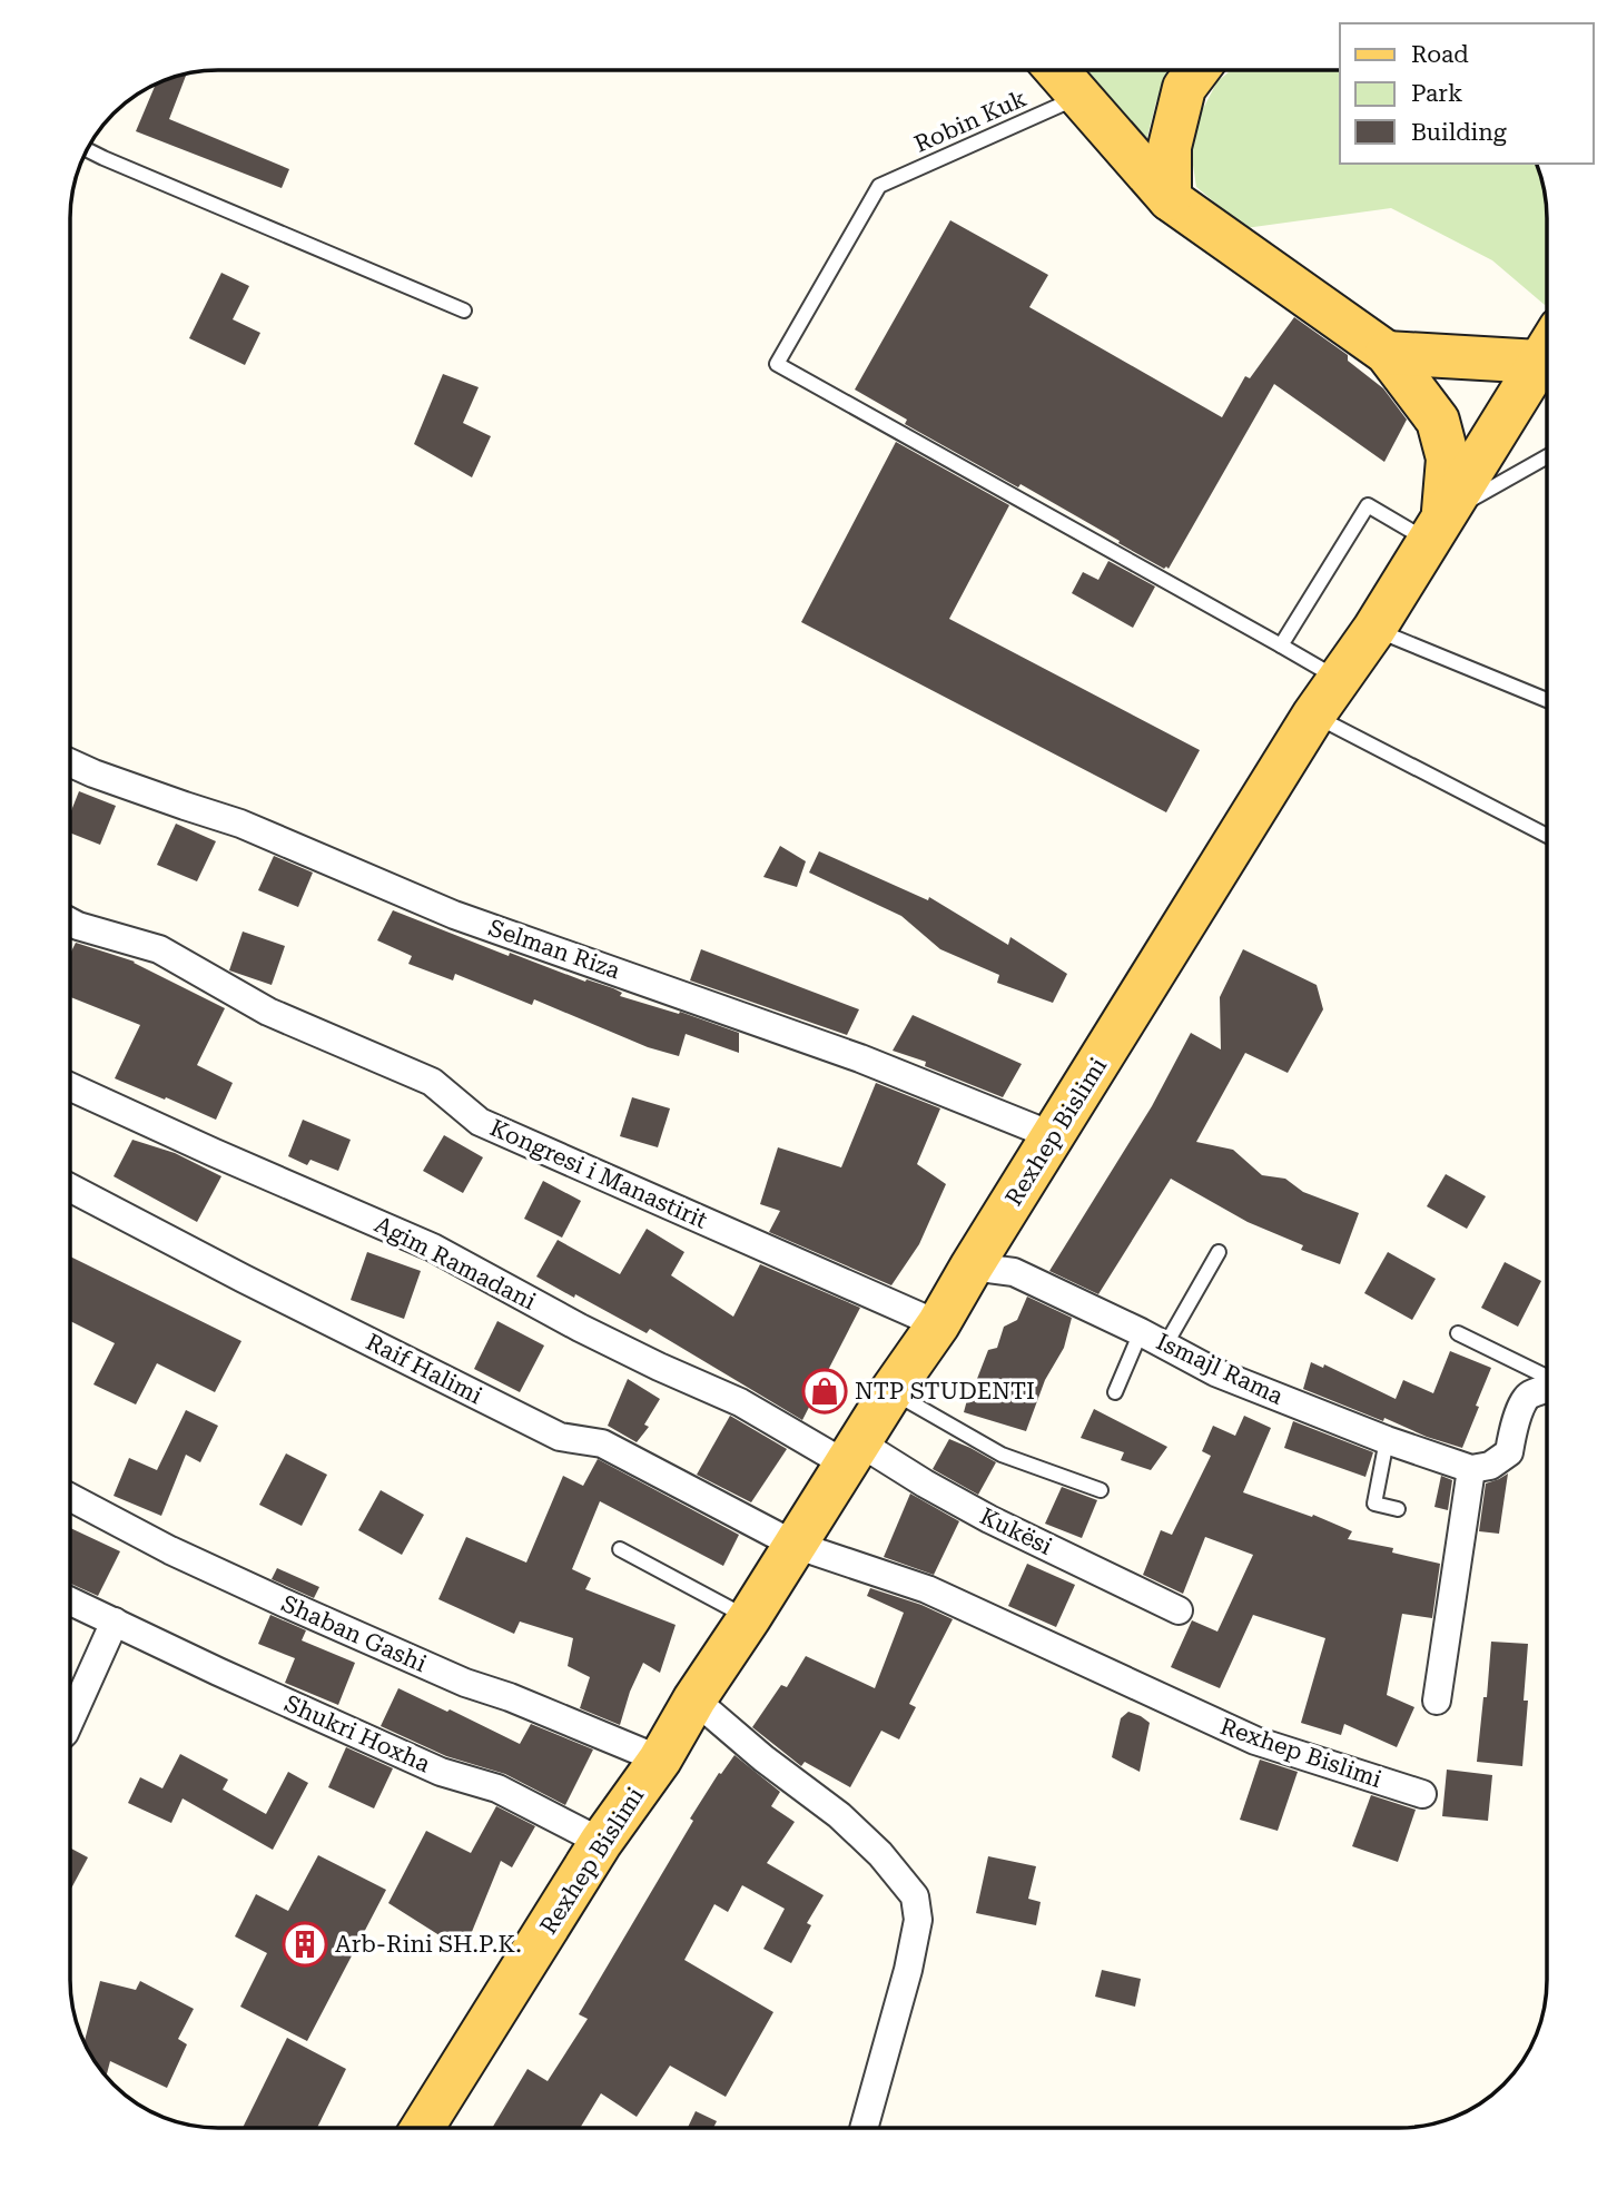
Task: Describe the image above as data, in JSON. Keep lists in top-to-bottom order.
{
  "streets": {
    "main road": ["Rexhep Bislimi"],
    "street": [
      "Selman Riza",
      "Kongresi i Manastirit",
      "Agim Ramadani",
      "Raif Halimi",
      "Ismajl Rama",
      "Kukësi",
      "Shaban Gashi",
      "Shukri Hoxha"
    ],
    "lane": ["Robin Kuk"]
  },
  "crossings": [
    ["Selman Riza", "Rexhep Bislimi"],
    ["Rexhep Bislimi", "Kongresi i Manastirit"],
    ["Rexhep Bislimi", "Agim Ramadani"],
    ["Rexhep Bislimi", "Raif Halimi"],
    ["Rexhep Bislimi", "Ismajl Rama"],
    ["Rexhep Bislimi", "Kukësi"],
    ["Rexhep Bislimi", "Shaban Gashi"],
    ["Rexhep Bislimi", "Shukri Hoxha"],
    ["Agim Ramadani", "Kukësi"]
  ],
  "places": {
    "shop": ["NTP STUDENTI"],
    "building": ["Arb-Rini SH.P.K."]
  },
  "legend": ["Road", "Park", "Building"]
}
